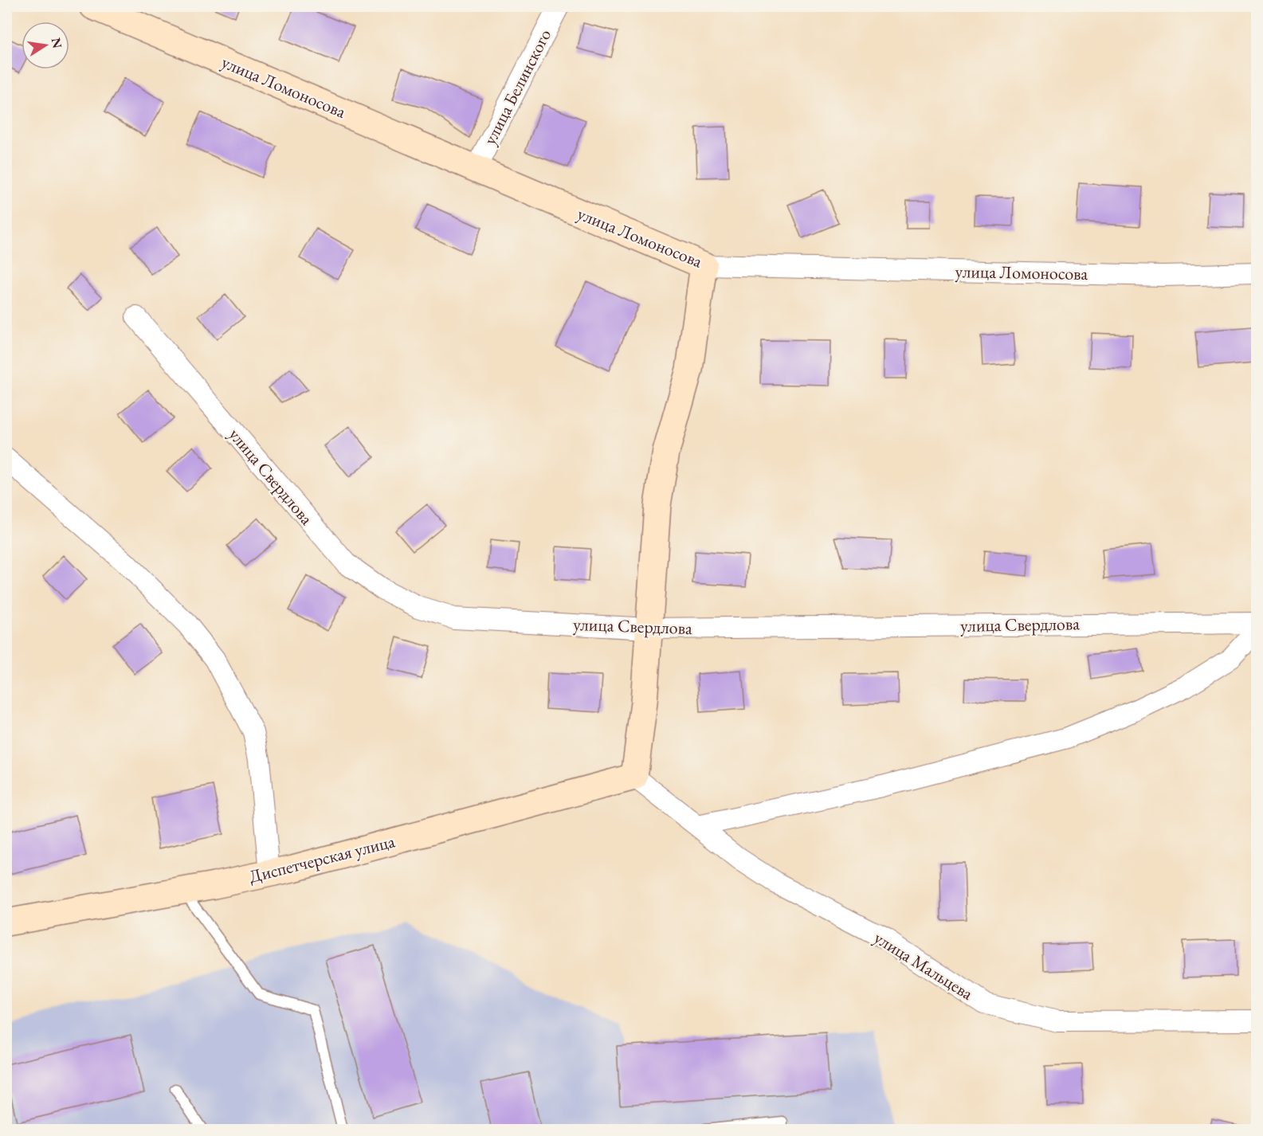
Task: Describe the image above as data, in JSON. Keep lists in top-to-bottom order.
{
  "streets": {
    "street": [
      "улица Ломоносова",
      "улица Белинского",
      "улица Свердлова",
      "Диспетчерская улица",
      "улица Мальцева"
    ]
  },
  "crossings": [
    ["улица Ломоносова", "улица Белинского"],
    ["Диспетчерская улица", "улица Мальцева"]
  ],
  "north": "right"
}
